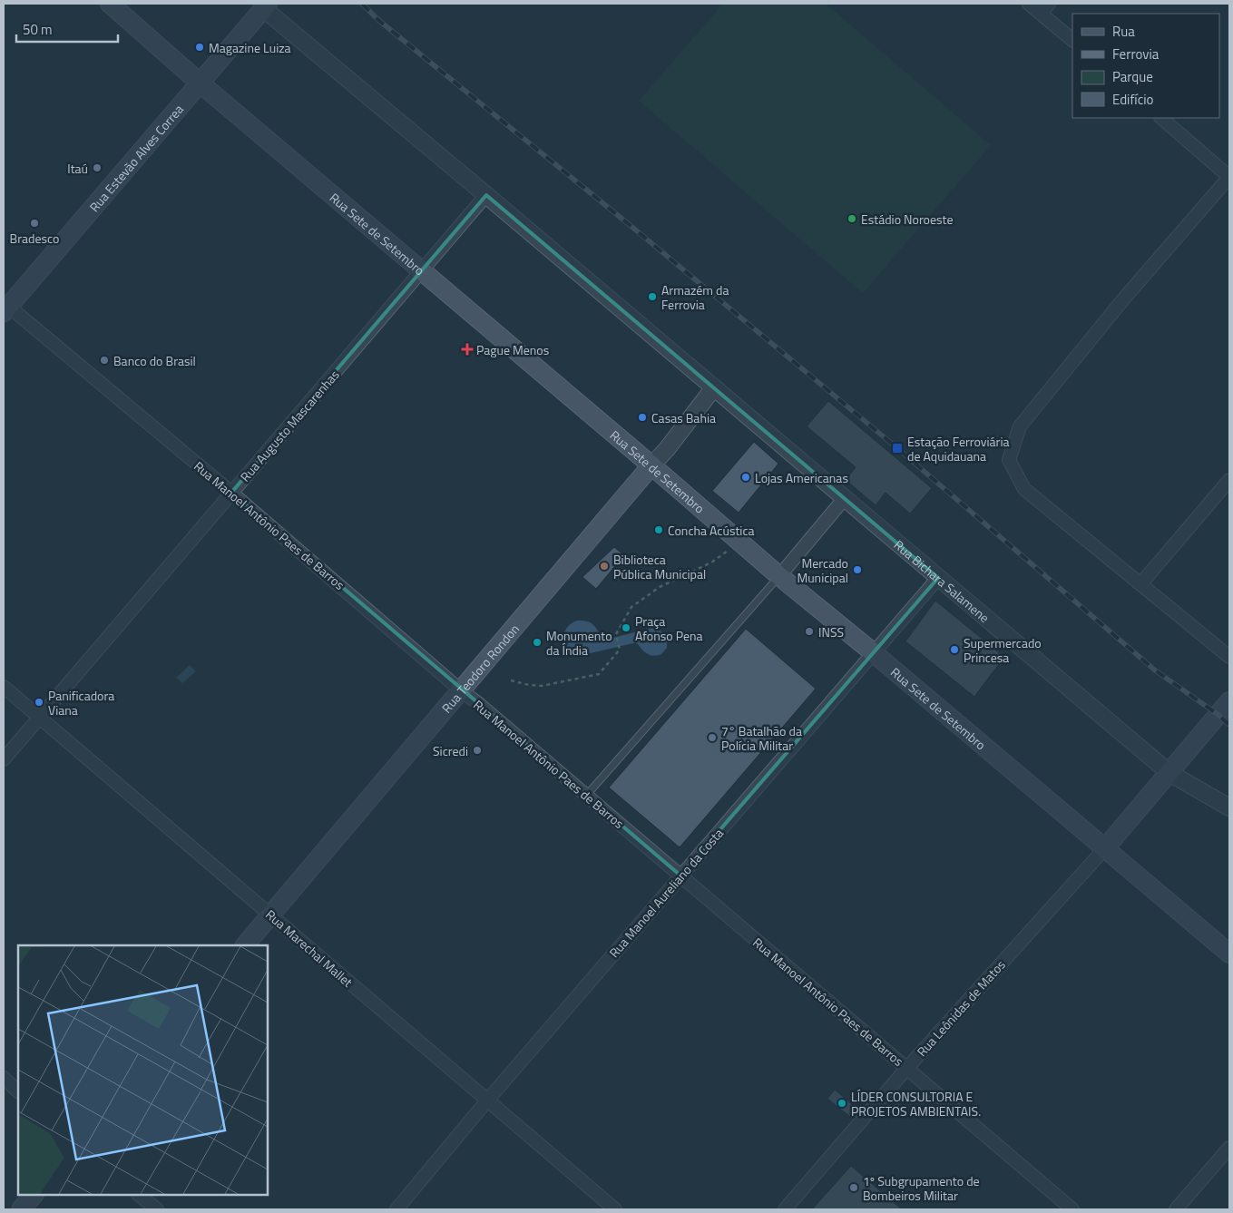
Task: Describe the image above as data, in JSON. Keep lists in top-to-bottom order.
{
  "streets": {
    "main road": ["Rua Estevão Alves Correa", "Rua Sete de Setembro", "Rua Teodoro Rondon"],
    "street": [
      "Rua Augusto Mascarenhas",
      "Rua Manoel Antônio Paes de Barros",
      "Rua Bichara Salamene",
      "Rua Manoel Aureliano da Costa",
      "Rua Marechal Mallet",
      "Rua Leônidas de Matos"
    ]
  },
  "crossings": [
    ["Rua Estevão Alves Correa", "Rua Sete de Setembro"],
    ["Rua Estevão Alves Correa", "Rua Manoel Antônio Paes de Barros"],
    ["Rua Estevão Alves Correa", "Rua Bichara Salamene"],
    ["Rua Sete de Setembro", "Rua Augusto Mascarenhas"],
    ["Rua Sete de Setembro", "Rua Teodoro Rondon"],
    ["Rua Sete de Setembro", "Rua Manoel Aureliano da Costa"],
    ["Rua Sete de Setembro", "Rua Leônidas de Matos"],
    ["Rua Augusto Mascarenhas", "Rua Manoel Antônio Paes de Barros"],
    ["Rua Augusto Mascarenhas", "Rua Bichara Salamene"],
    ["Rua Augusto Mascarenhas", "Rua Marechal Mallet"],
    ["Rua Manoel Antônio Paes de Barros", "Rua Teodoro Rondon"],
    ["Rua Manoel Antônio Paes de Barros", "Rua Manoel Aureliano da Costa"],
    ["Rua Manoel Antônio Paes de Barros", "Rua Leônidas de Matos"],
    ["Rua Bichara Salamene", "Rua Teodoro Rondon"],
    ["Rua Bichara Salamene", "Rua Manoel Aureliano da Costa"],
    ["Rua Teodoro Rondon", "Rua Marechal Mallet"],
    ["Rua Manoel Aureliano da Costa", "Rua Marechal Mallet"]
  ],
  "places": {
    "other": [
      "Magazine Luiza",
      "Itaú",
      "Estádio Noroeste",
      "Bradesco",
      "Armazém da Ferrovia",
      "Banco do Brasil",
      "Casas Bahia",
      "Lojas Americanas",
      "Concha Acústica",
      "Biblioteca Pública Municipal",
      "Mercado Municipal",
      "Praça Afonso Pena",
      "INSS",
      "Monumento da Índia",
      "Supermercado Princesa",
      "Panificadora Viana",
      "7° Batalhão da Polícia Militar",
      "Sicredi",
      "LÍDER CONSULTORIA E PROJETOS AMBIENTAIS.",
      "1º Subgrupamento de Bombeiros Militar"
    ],
    "health": ["Pague Menos"],
    "transit": ["Estação Ferroviária de Aquidauana"]
  },
  "legend": [
    "Rua",
    "Ferrovia",
    "Parque",
    "Edifício"
  ],
  "scale_bar": "50 m"
}
